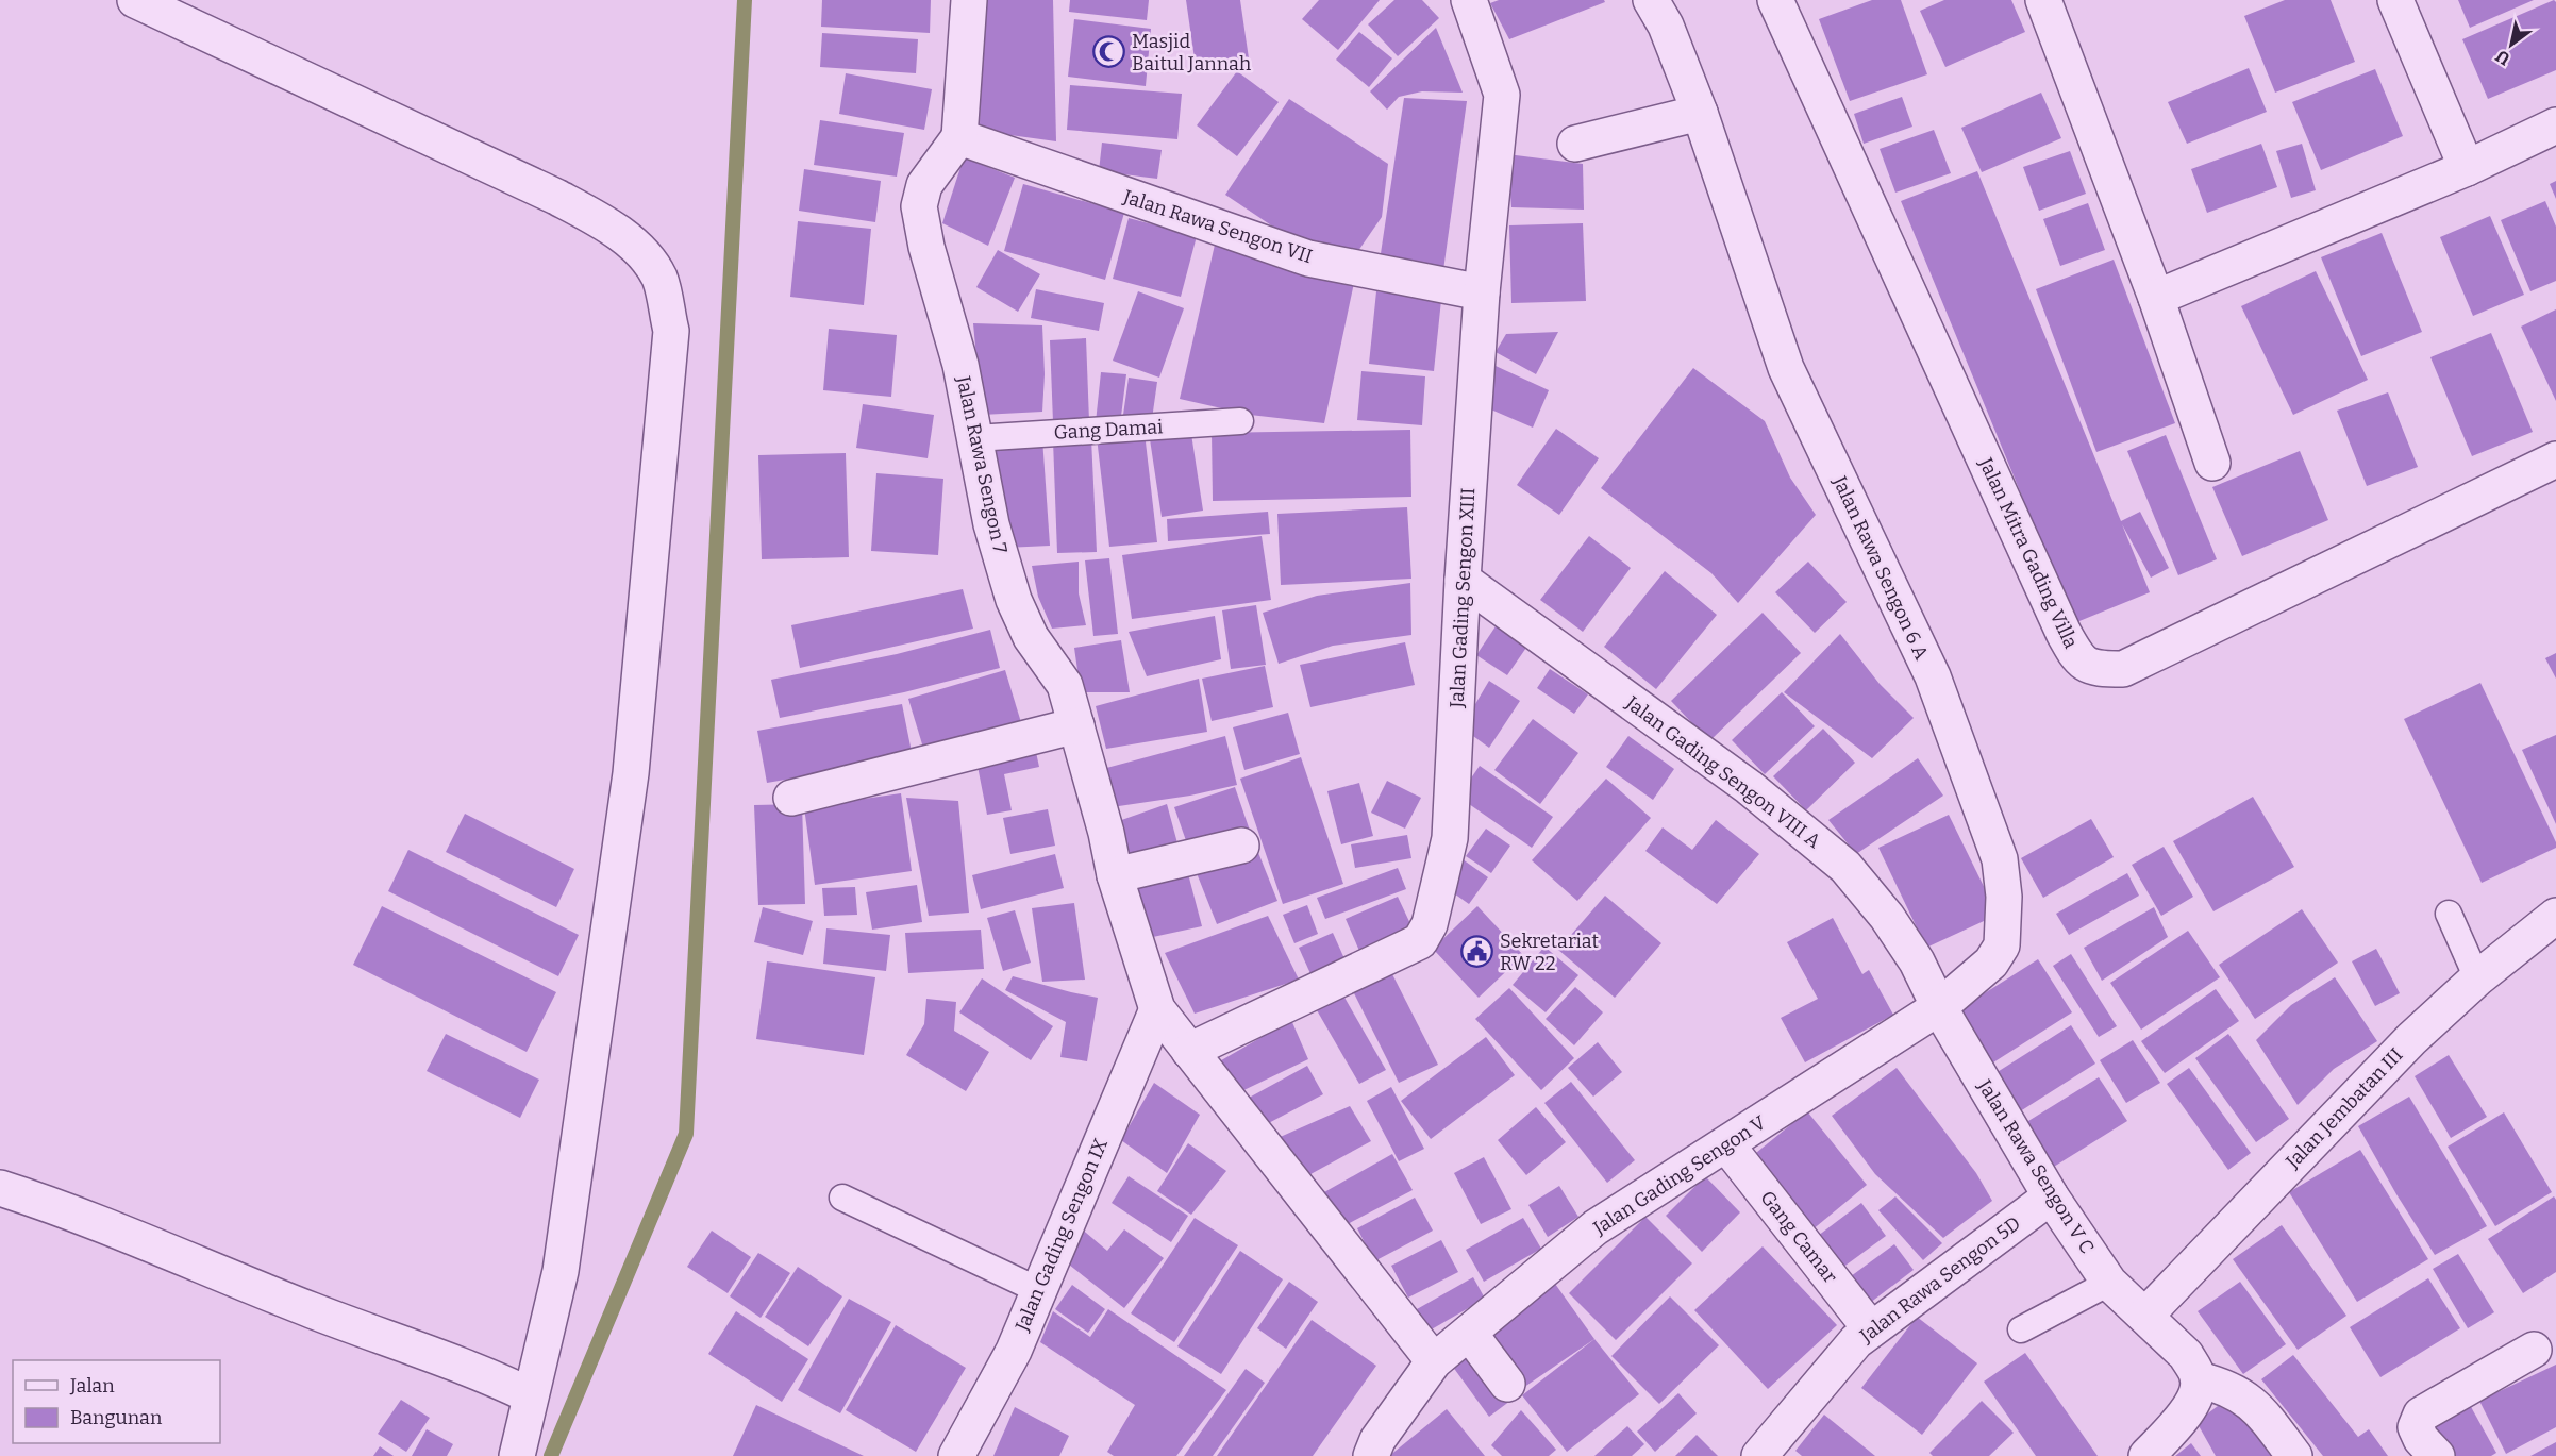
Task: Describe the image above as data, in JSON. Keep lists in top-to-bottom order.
{
  "streets": {
    "street": [
      "Jalan Rawa Sengon VII",
      "Jalan Rawa Sengon 7",
      "Jalan Mitra Gading Villa",
      "Jalan Rawa Sengon 6 A",
      "Jalan Gading Sengon XIII",
      "Jalan Gading Sengon VIII A",
      "Jalan Jembatan III",
      "Jalan Rawa Sengon V C",
      "Jalan Gading Sengon V",
      "Jalan Gading Sengon IX",
      "Gang Camar",
      "Jalan Rawa Sengon 5D"
    ],
    "lane": ["Gang Damai"]
  },
  "crossings": [
    ["Jalan Rawa Sengon VII", "Jalan Rawa Sengon 7"],
    ["Jalan Rawa Sengon VII", "Jalan Gading Sengon XIII"],
    ["Gang Damai", "Jalan Rawa Sengon 7"],
    ["Jalan Rawa Sengon 7", "Jalan Gading Sengon IX"],
    ["Jalan Rawa Sengon 6 A", "Jalan Gading Sengon VIII A"],
    ["Jalan Rawa Sengon 6 A", "Jalan Rawa Sengon V C"],
    ["Jalan Rawa Sengon 6 A", "Jalan Gading Sengon V"],
    ["Jalan Gading Sengon XIII", "Jalan Gading Sengon VIII A"],
    ["Jalan Gading Sengon VIII A", "Jalan Rawa Sengon V C"],
    ["Jalan Gading Sengon VIII A", "Jalan Gading Sengon V"],
    ["Jalan Jembatan III", "Jalan Rawa Sengon V C"],
    ["Jalan Rawa Sengon V C", "Jalan Gading Sengon V"],
    ["Jalan Rawa Sengon V C", "Jalan Rawa Sengon 5D"],
    ["Jalan Gading Sengon V", "Gang Camar"],
    ["Gang Camar", "Jalan Rawa Sengon 5D"]
  ],
  "places": {
    "mosque": ["Masjid Baitul Jannah"],
    "public building": ["Sekretariat RW 22"]
  },
  "legend": ["Jalan", "Bangunan"],
  "north": "bottom left"
}
